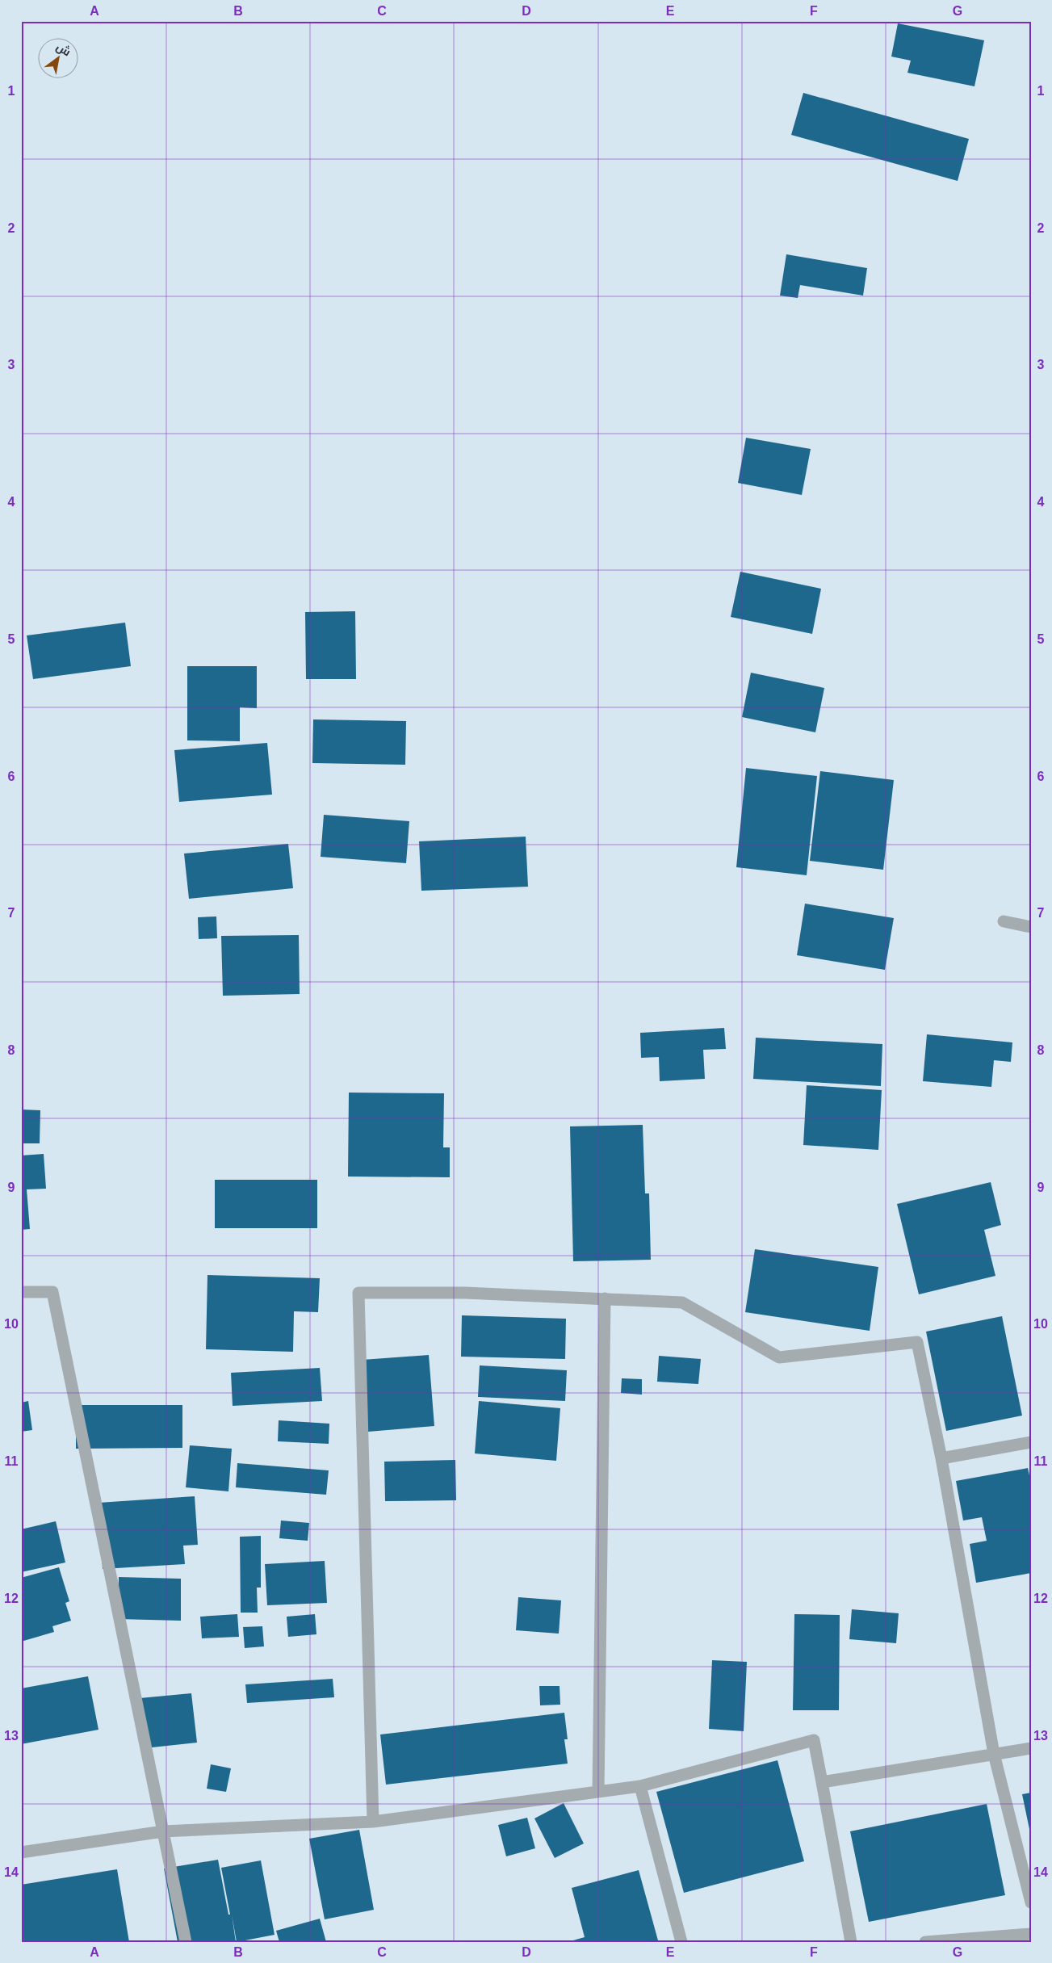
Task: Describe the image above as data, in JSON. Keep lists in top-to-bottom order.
{
  "north": "top right",
  "grid": {
    "columns": [
      "A",
      "B",
      "C",
      "D",
      "E",
      "F",
      "G"
    ],
    "rows": [
      "1",
      "2",
      "3",
      "4",
      "5",
      "6",
      "7",
      "8",
      "9",
      "10",
      "11",
      "12",
      "13",
      "14"
    ]
  }
}
